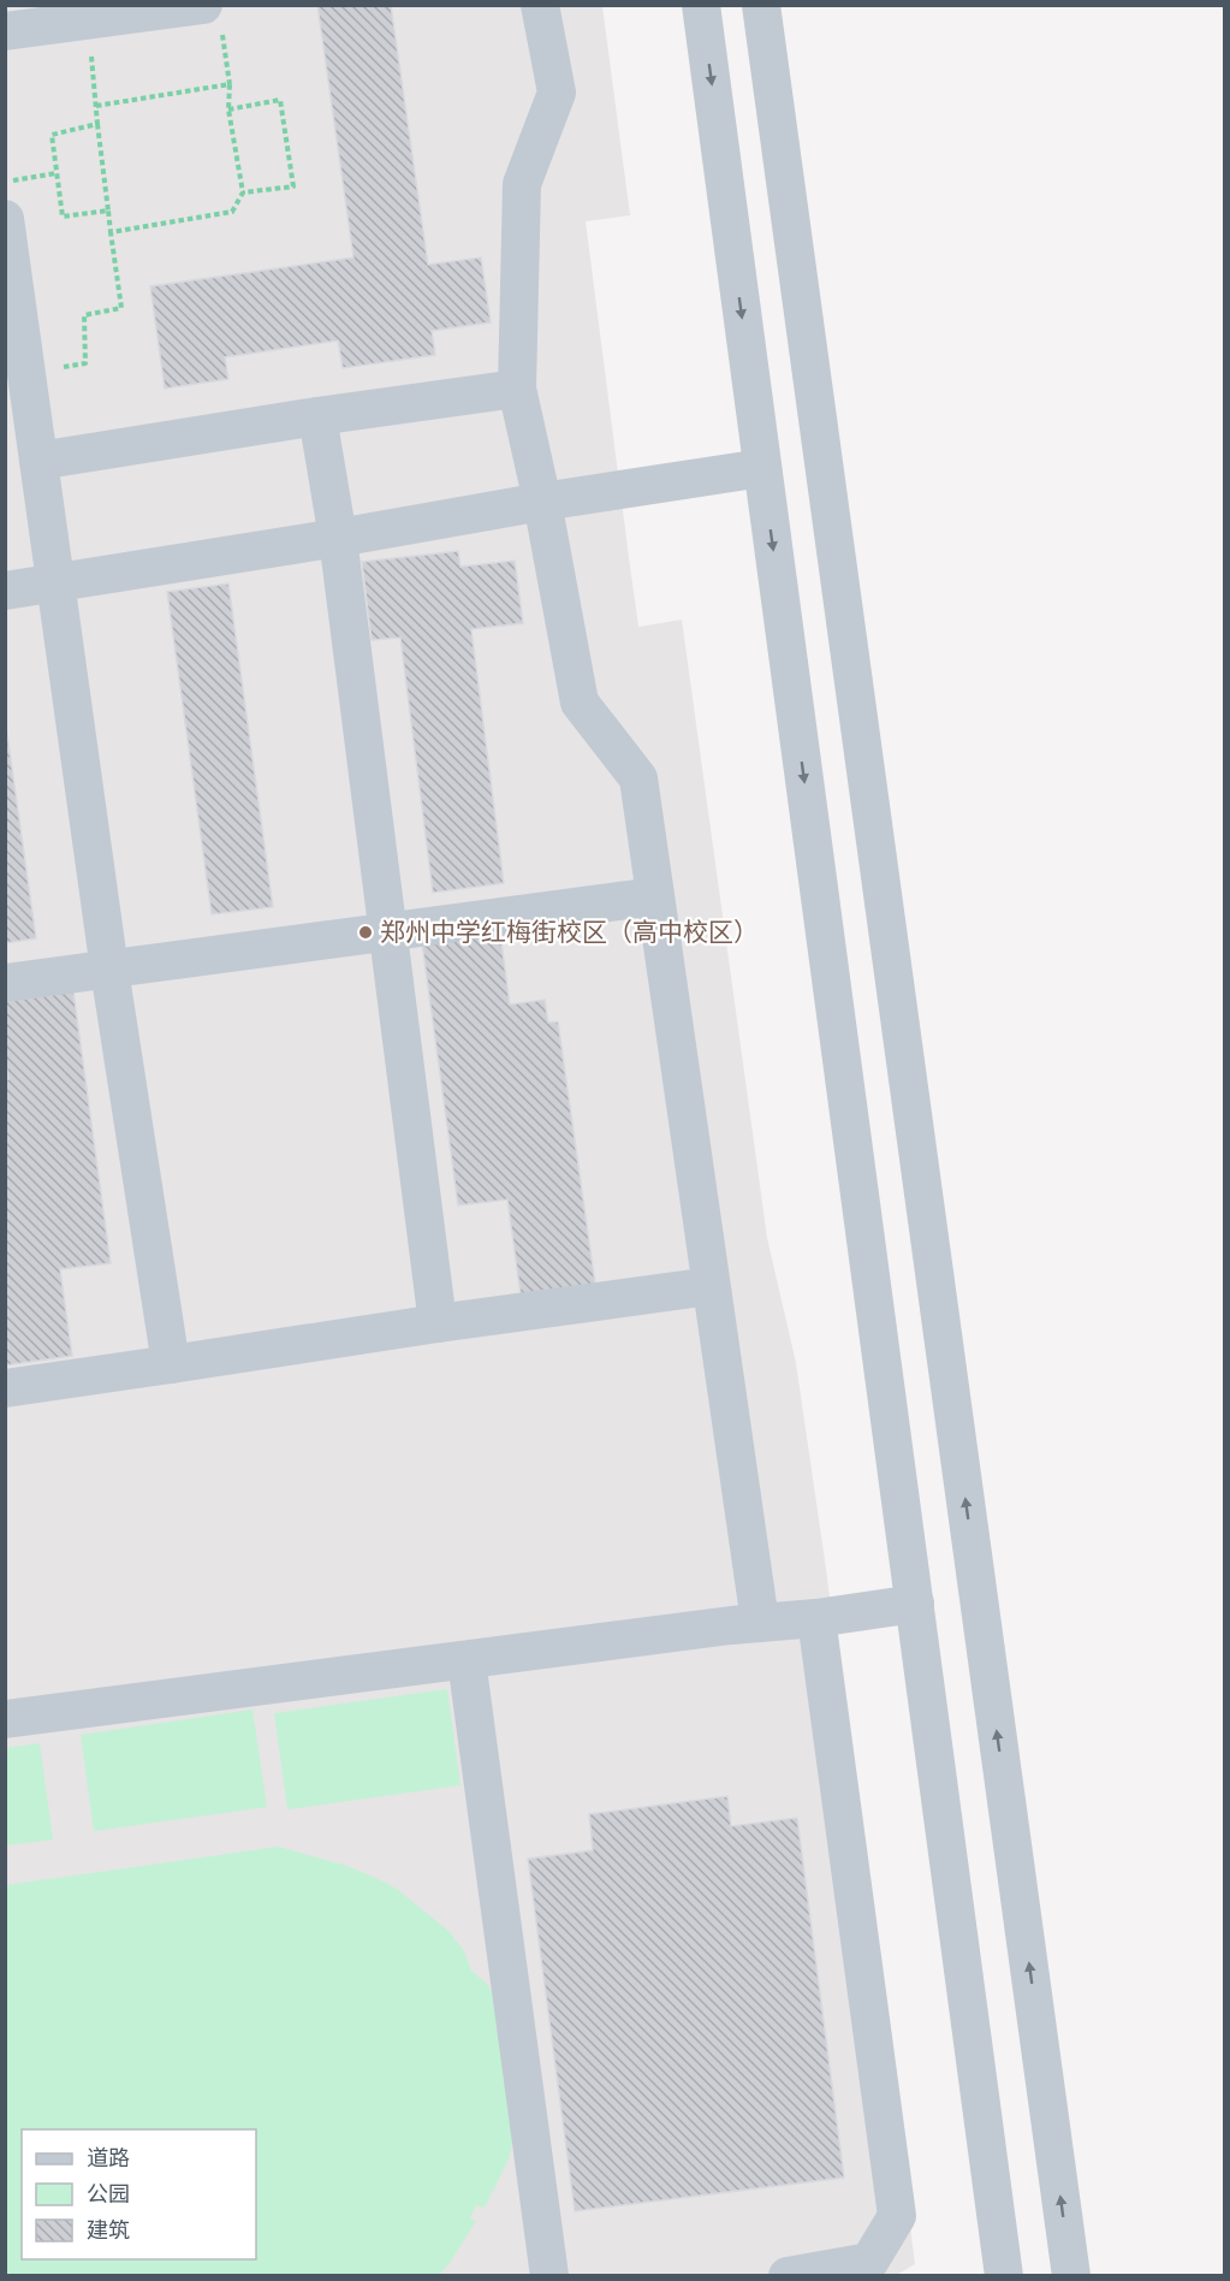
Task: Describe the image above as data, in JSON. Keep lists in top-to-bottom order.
{
  "places": ["郑州中学红梅街校区（高中校区）"],
  "legend": ["道路", "公园", "建筑"]
}
